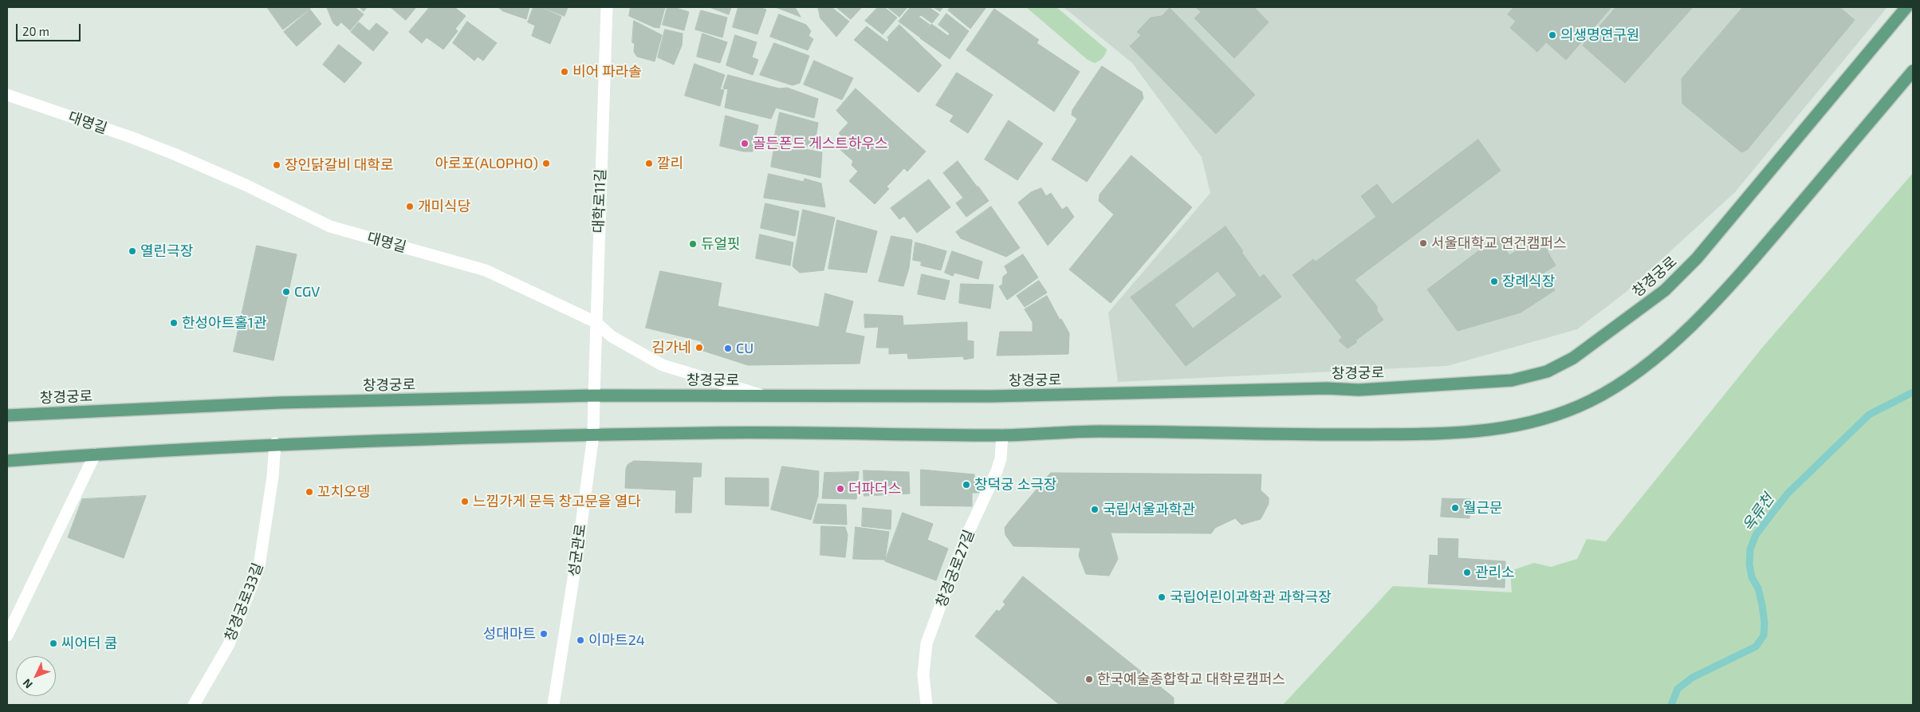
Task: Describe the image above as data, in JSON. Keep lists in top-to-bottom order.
{
  "streets": {
    "main road": ["창경궁로"],
    "street": [
      "대명길",
      "대학로11길",
      "성균관로",
      "창경궁로27길",
      "창경궁로33길"
    ]
  },
  "crossings": [
    ["대명길", "대학로11길"],
    ["대명길", "창경궁로"],
    ["대학로11길", "창경궁로"],
    ["대학로11길", "성균관로"],
    ["창경궁로", "성균관로"]
  ],
  "water": ["옥류천"],
  "places": [
    "의생명연구원",
    "비어 파라솔",
    "골든폰드 게스트하우스",
    "아로포(ALOPHO)",
    "깔리",
    "장인닭갈비 대학로",
    "개미식당",
    "서울대학교 연건캠퍼스",
    "듀얼핏",
    "열린극장",
    "장례식장",
    "CGV",
    "한성아트홀1관",
    "김가네",
    "CU",
    "창덕궁 소극장",
    "더파더스",
    "꼬치오뎅",
    "느낌가게 문득 창고문을 열다",
    "월근문",
    "국립서울과학관",
    "관리소",
    "국립어린이과학관 과학극장",
    "성대마트",
    "이마트24",
    "씨어터 쿰",
    "한국예술종합학교 대학로캠퍼스"
  ],
  "scale_bar": "20 m",
  "north": "bottom left"
}
